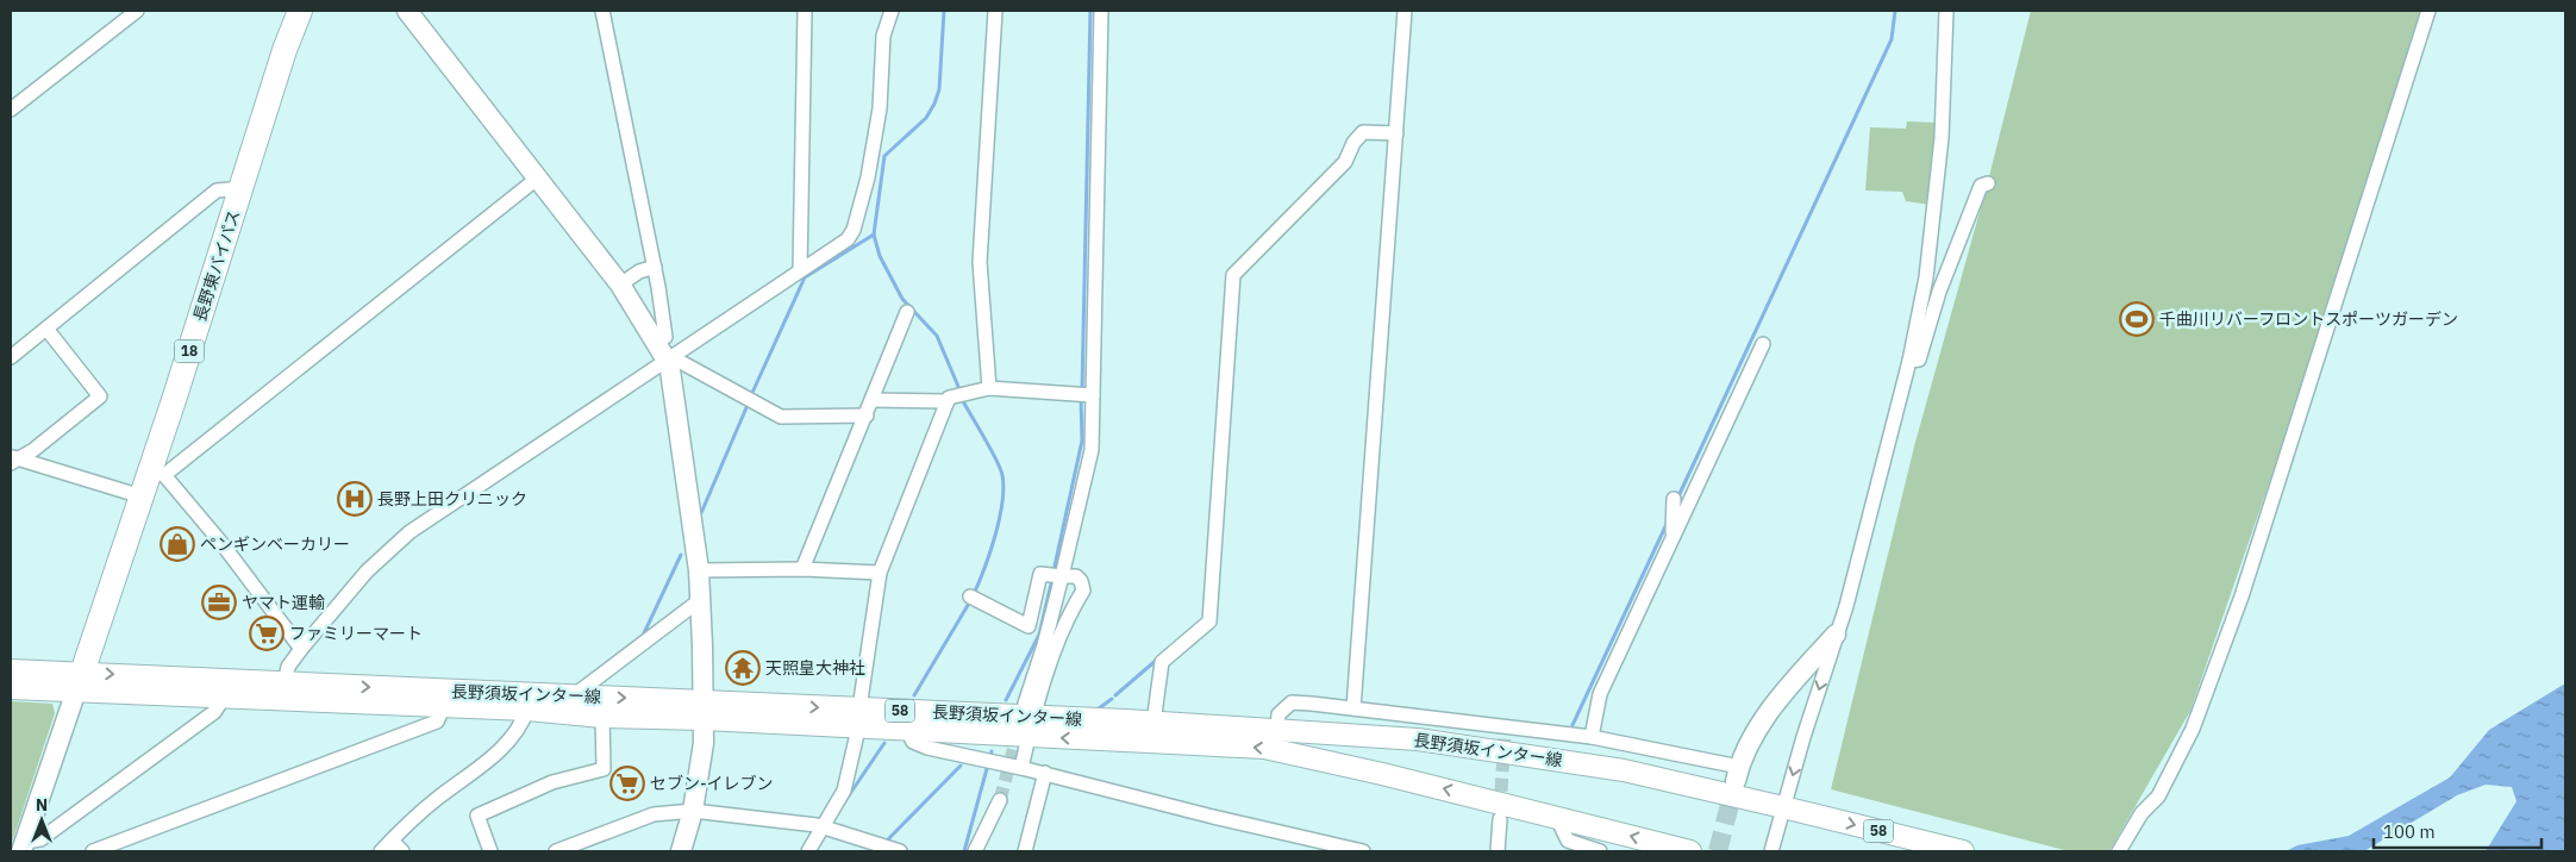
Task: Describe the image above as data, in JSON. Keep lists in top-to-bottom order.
{
  "streets": {
    "highway": ["長野東バイパス", "18"],
    "main road": ["長野須坂インター線", "58"]
  },
  "crossings": [
    ["長野東バイパス", "長野須坂インター線"]
  ],
  "places": {
    "sports": ["千曲川リバーフロントスポーツガーデン"],
    "hospital": ["長野上田クリニック"],
    "shop": ["ペンギンベーカリー"],
    "office": ["ヤマト運輸"],
    "supermarket": ["ファミリーマート", "セブン-イレブン"],
    "temple": ["天照皇大神社"]
  },
  "scale_bar": "100 m",
  "north": "top"
}
